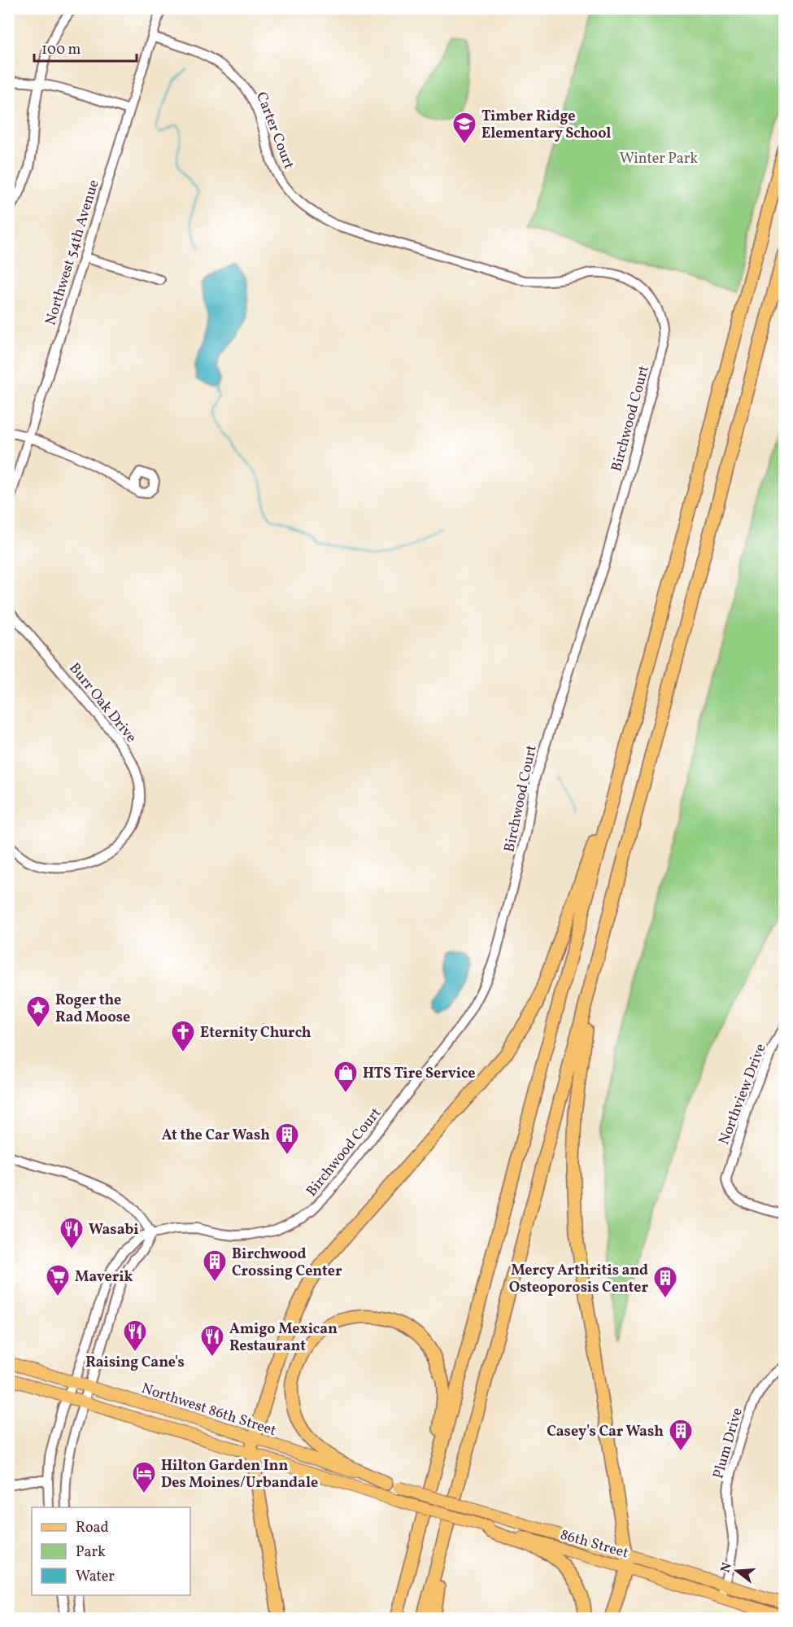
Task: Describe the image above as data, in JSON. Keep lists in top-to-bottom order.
{
  "streets": {
    "main road": ["Northwest 86th Street", "86th Street"],
    "street": [
      "Carter Court",
      "Northwest 54th Avenue",
      "Birchwood Court",
      "Burr Oak Drive",
      "Northview Drive",
      "Plum Drive"
    ]
  },
  "crossings": [
    ["Carter Court", "Northwest 54th Avenue"],
    ["Carter Court", "Birchwood Court"],
    ["Birchwood Court", "Northwest 86th Street"],
    ["Northwest 86th Street", "86th Street"],
    ["Plum Drive", "86th Street"]
  ],
  "parks": ["Winter Park"],
  "places": {
    "school or university": ["Timber Ridge Elementary School"],
    "place": ["Roger the Rad Moose"],
    "church": ["Eternity Church"],
    "shop": ["HTS Tire Service"],
    "building": [
      "At the Car Wash",
      "Birchwood Crossing Center",
      "Mercy Arthritis and Osteoporosis Center",
      "Casey's Car Wash"
    ],
    "restaurant": ["Wasabi", "Raising Cane's", "Amigo Mexican Restaurant"],
    "supermarket": ["Maverik"],
    "hotel": ["Hilton Garden Inn Des Moines/Urbandale"]
  },
  "legend": ["Road", "Park", "Water"],
  "scale_bar": "100 m",
  "north": "left"
}
